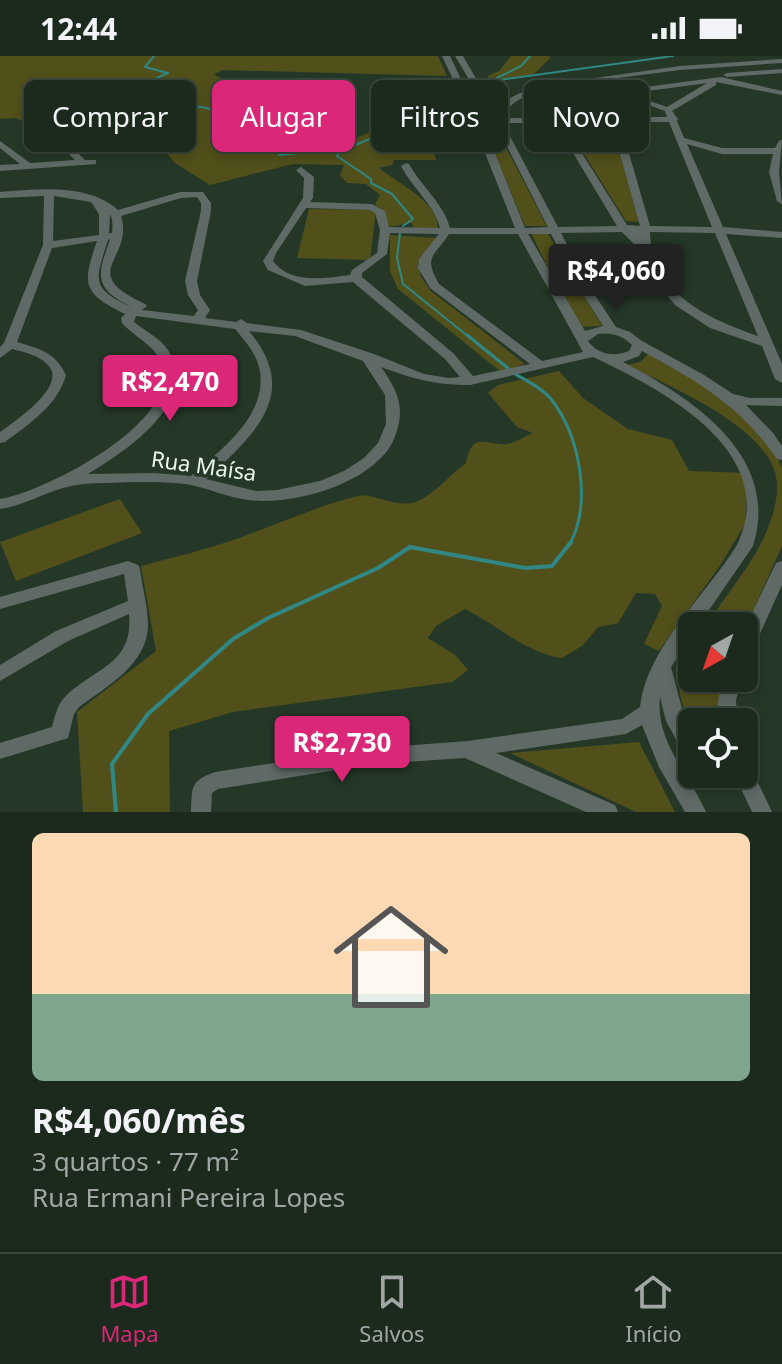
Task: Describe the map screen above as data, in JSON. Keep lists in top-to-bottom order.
{
  "streets": {
    "street": ["Rua Maísa"]
  },
  "north": "bottom left",
  "page": {
    "status": "12:44",
    "chip": [
      "Comprar",
      "Alugar",
      "Filtros",
      "Novo"
    ],
    "price": ["R$4,060", "R$2,470", "R$2,730"],
    "list": [
      {
        "name": "R$4,060/mês",
        "note": "3 quartos · 77 m² · Rua Ermani Pereira Lopes"
      }
    ],
    "tabs": ["Mapa", "Salvos", "Início"]
  }
}
